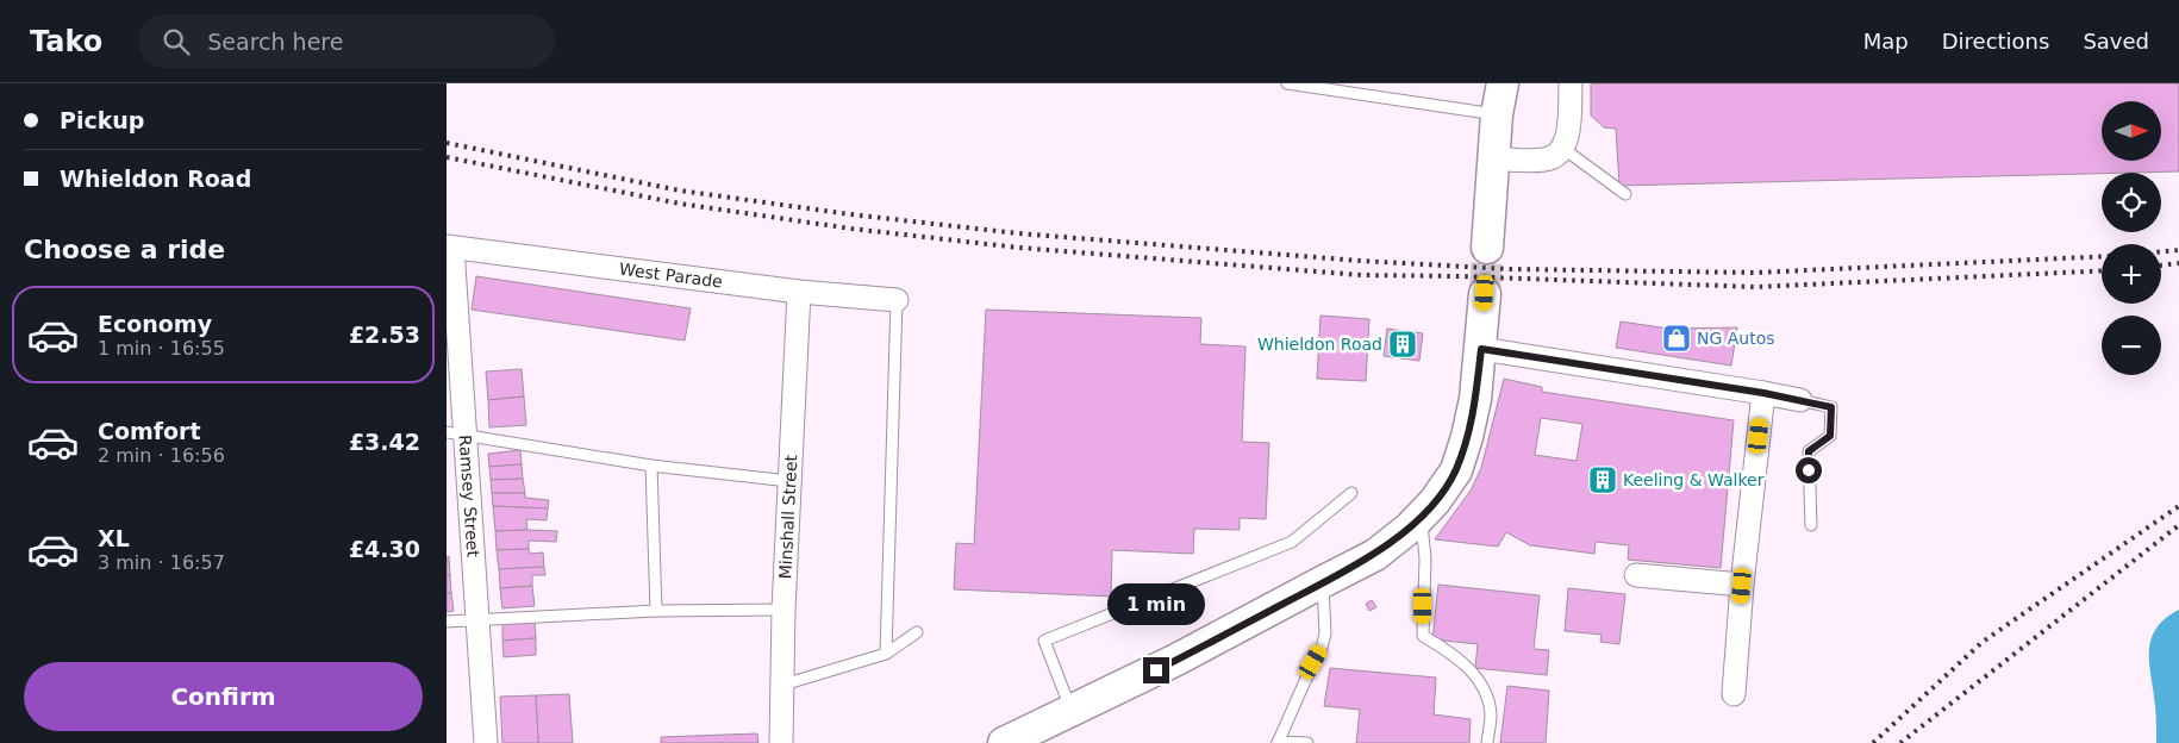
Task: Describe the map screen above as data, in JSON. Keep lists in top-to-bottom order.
{
  "streets": {
    "street": ["West Parade", "Ramsey Street", "Minshall Street"]
  },
  "crossings": [
    ["West Parade", "Ramsey Street"],
    ["West Parade", "Minshall Street"]
  ],
  "places": {
    "shop": ["NG Autos"],
    "building": ["Whieldon Road", "Keeling & Walker"]
  },
  "north": "right",
  "page": {
    "header": "Tako",
    "search": "Search here",
    "nav": ["Map", "Directions", "Saved"],
    "banner": ["Pickup", "Whieldon Road"],
    "map_buttons": ["+", "−"],
    "heading": "Choose a ride",
    "list": [
      {
        "name": "Economy",
        "note": "1 min · 16:55",
        "value": "£2.53"
      },
      {
        "name": "Comfort",
        "note": "2 min · 16:56",
        "value": "£3.42"
      },
      {
        "name": "XL",
        "note": "3 min · 16:57",
        "value": "£4.30"
      }
    ],
    "bubble": "1 min",
    "buttons": "Confirm"
  }
}
